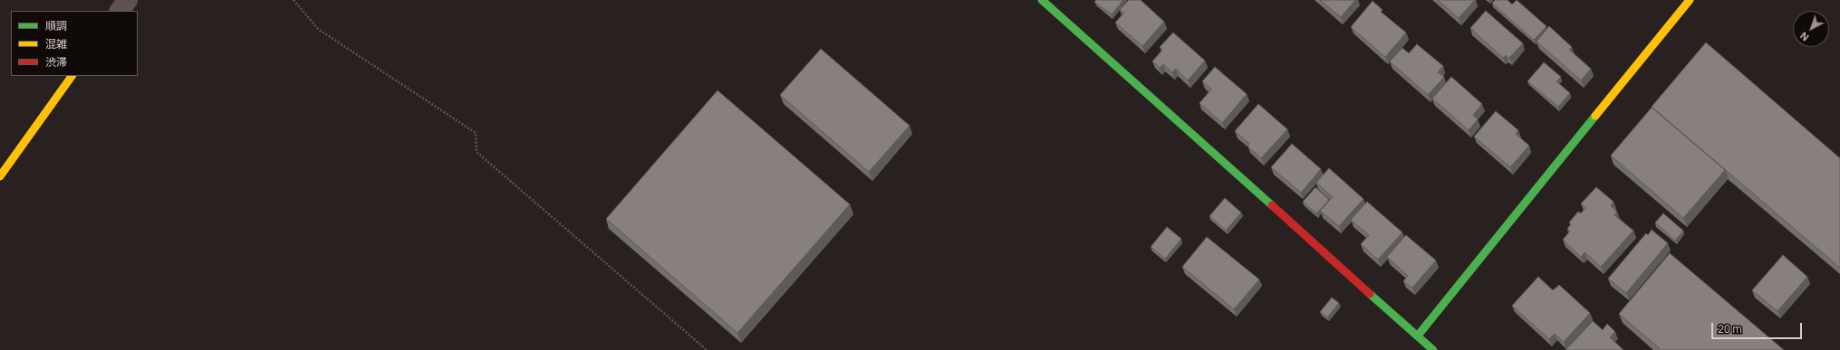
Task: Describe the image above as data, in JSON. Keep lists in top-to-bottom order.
{
  "legend": ["順調", "混雑", "渋滞"],
  "scale_bar": "20 m",
  "north": "bottom left"
}
